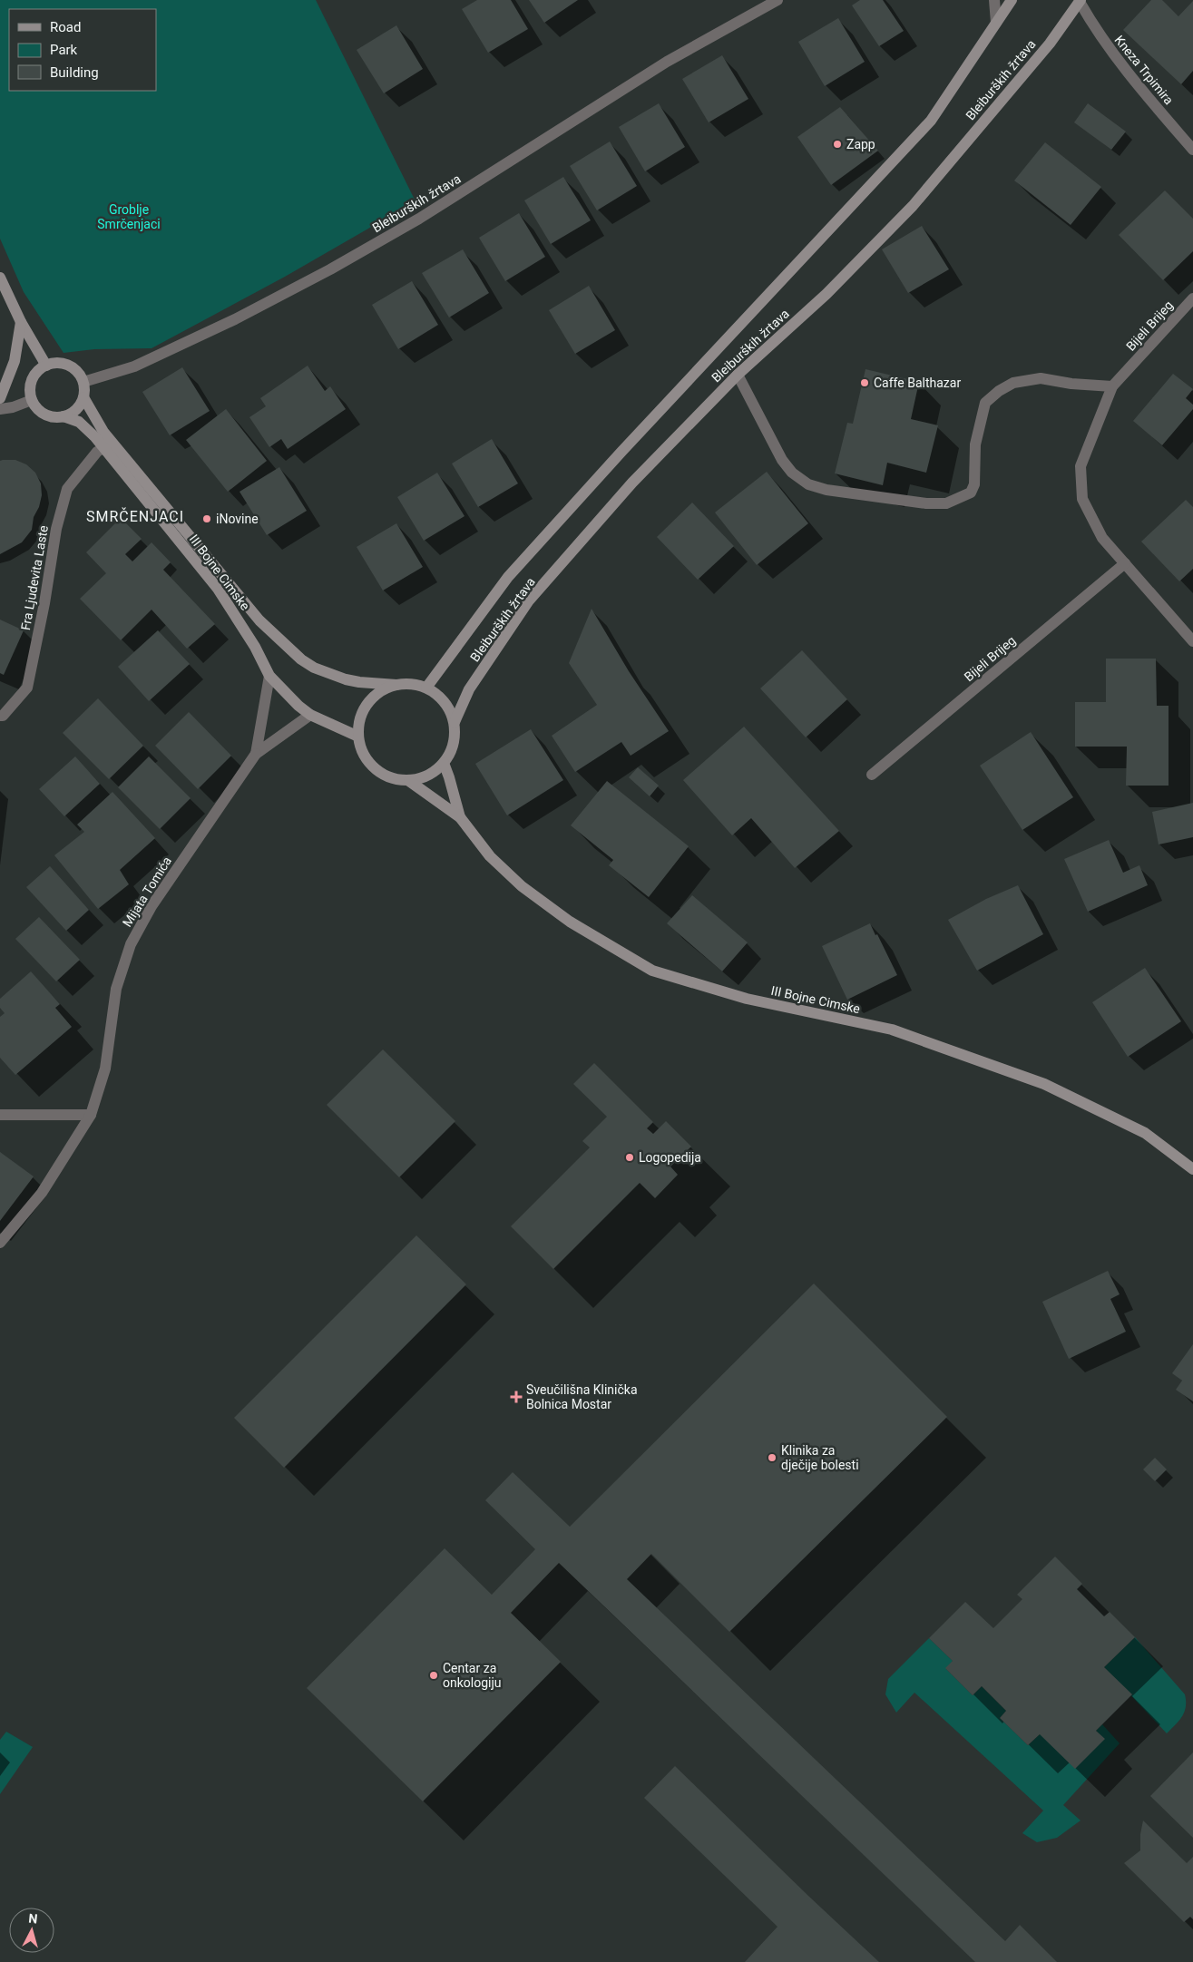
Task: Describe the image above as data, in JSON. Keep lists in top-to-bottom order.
{
  "streets": {
    "street": [
      "Kneza Trpimira",
      "Bleiburških žrtava",
      "Bijeli Brijeg",
      "III Bojne Cimske",
      "Fra Ljudevita Laste",
      "Mijata Tomića"
    ]
  },
  "crossings": [
    ["Kneza Trpimira", "Bleiburških žrtava"],
    ["Bleiburških žrtava", "III Bojne Cimske"],
    ["III Bojne Cimske", "Fra Ljudevita Laste"],
    ["III Bojne Cimske", "Mijata Tomića"]
  ],
  "districts": ["SMRČENJACI"],
  "parks": ["Groblje Smrčenjaci"],
  "places": {
    "other": [
      "Zapp",
      "Caffe Balthazar",
      "iNovine",
      "Logopedija",
      "Klinika za dječije bolesti",
      "Centar za onkologiju"
    ],
    "health": ["Sveučilišna Klinička Bolnica Mostar"]
  },
  "legend": ["Road", "Park", "Building"],
  "north": "top"
}
